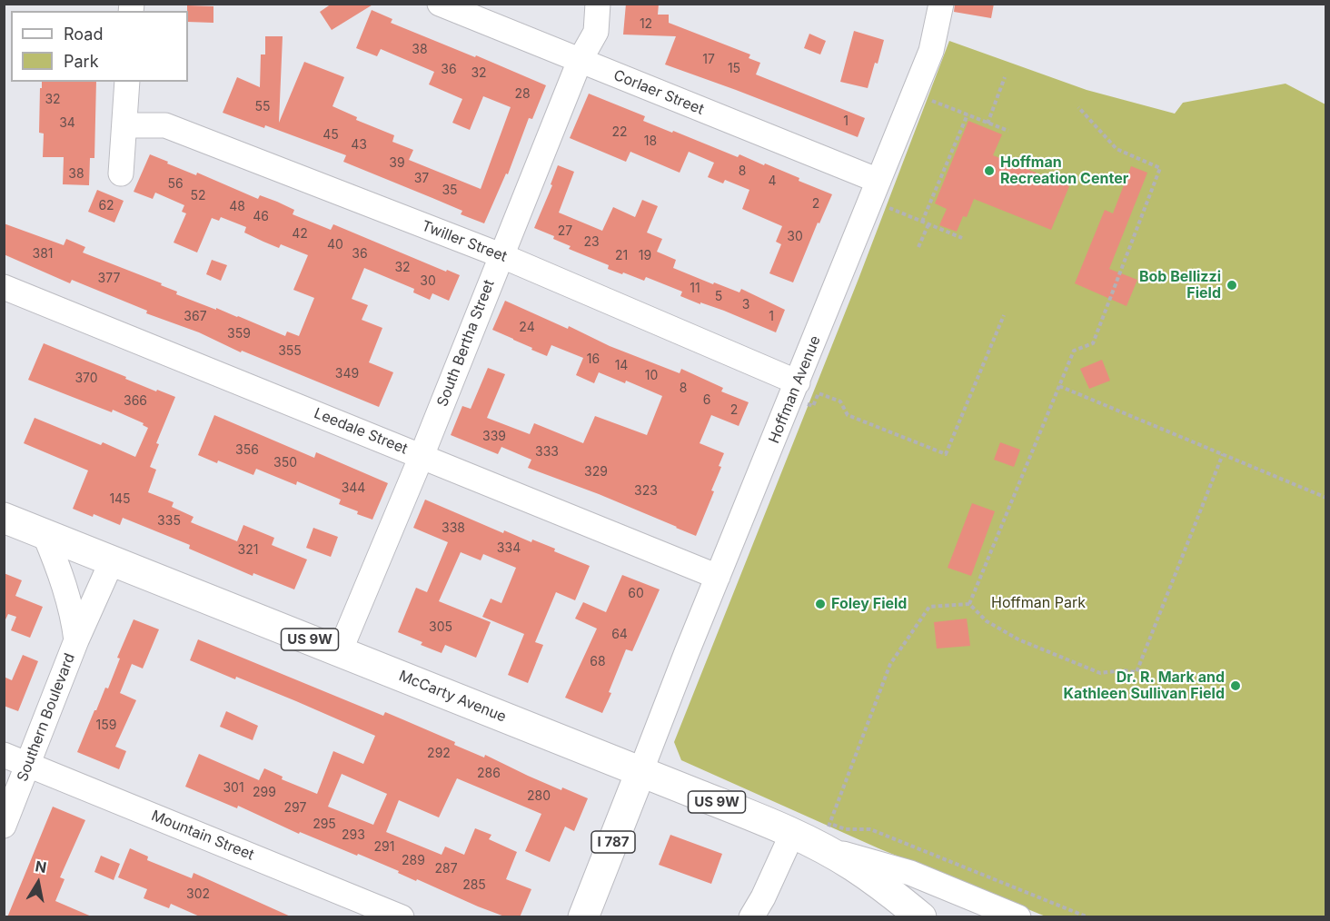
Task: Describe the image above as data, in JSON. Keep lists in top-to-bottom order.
{
  "streets": {
    "main road": ["US 9W", "McCarty Avenue", "I 787"],
    "street": [
      "Corlaer Street",
      "Twiller Street",
      "South Bertha Street",
      "Hoffman Avenue",
      "Leedale Street",
      "Southern Boulevard",
      "Mountain Street"
    ]
  },
  "crossings": [
    ["Corlaer Street", "South Bertha Street"],
    ["Corlaer Street", "Hoffman Avenue"],
    ["Twiller Street", "South Bertha Street"],
    ["Twiller Street", "Hoffman Avenue"],
    ["South Bertha Street", "Leedale Street"],
    ["South Bertha Street", "McCarty Avenue"],
    ["Hoffman Avenue", "Leedale Street"],
    ["Hoffman Avenue", "McCarty Avenue"],
    ["Hoffman Avenue", "I 787"],
    ["US 9W", "McCarty Avenue"],
    ["US 9W", "Southern Boulevard"],
    ["McCarty Avenue", "Southern Boulevard"],
    ["McCarty Avenue", "I 787"],
    ["Southern Boulevard", "Mountain Street"]
  ],
  "parks": ["Hoffman Park"],
  "places": [
    "Hoffman Recreation Center",
    "Bob Bellizzi Field",
    "Foley Field",
    "Dr. R. Mark and Kathleen Sullivan Field"
  ],
  "house_numbers": [
    "12",
    "38",
    "17",
    "15",
    "36",
    "32",
    "28",
    "32",
    "55",
    "1",
    "34",
    "22",
    "45",
    "18",
    "43",
    "39",
    "8",
    "38",
    "37",
    "4",
    "56",
    "35",
    "52",
    "2",
    "62",
    "48",
    "46",
    "27",
    "42",
    "30",
    "23",
    "40",
    "381",
    "36",
    "21",
    "19",
    "32",
    "377",
    "30",
    "11",
    "5",
    "3",
    "367",
    "1",
    "24",
    "359",
    "355",
    "16",
    "14",
    "349",
    "10",
    "370",
    "8",
    "6",
    "366",
    "2",
    "339",
    "356",
    "333",
    "350",
    "329",
    "344",
    "323",
    "145",
    "335",
    "338",
    "334",
    "321",
    "60",
    "305",
    "64",
    "68",
    "159",
    "292",
    "286",
    "301",
    "299",
    "280",
    "297",
    "295",
    "293",
    "291",
    "289",
    "287",
    "285",
    "302"
  ],
  "legend": ["Road", "Park"],
  "north": "top"
}
